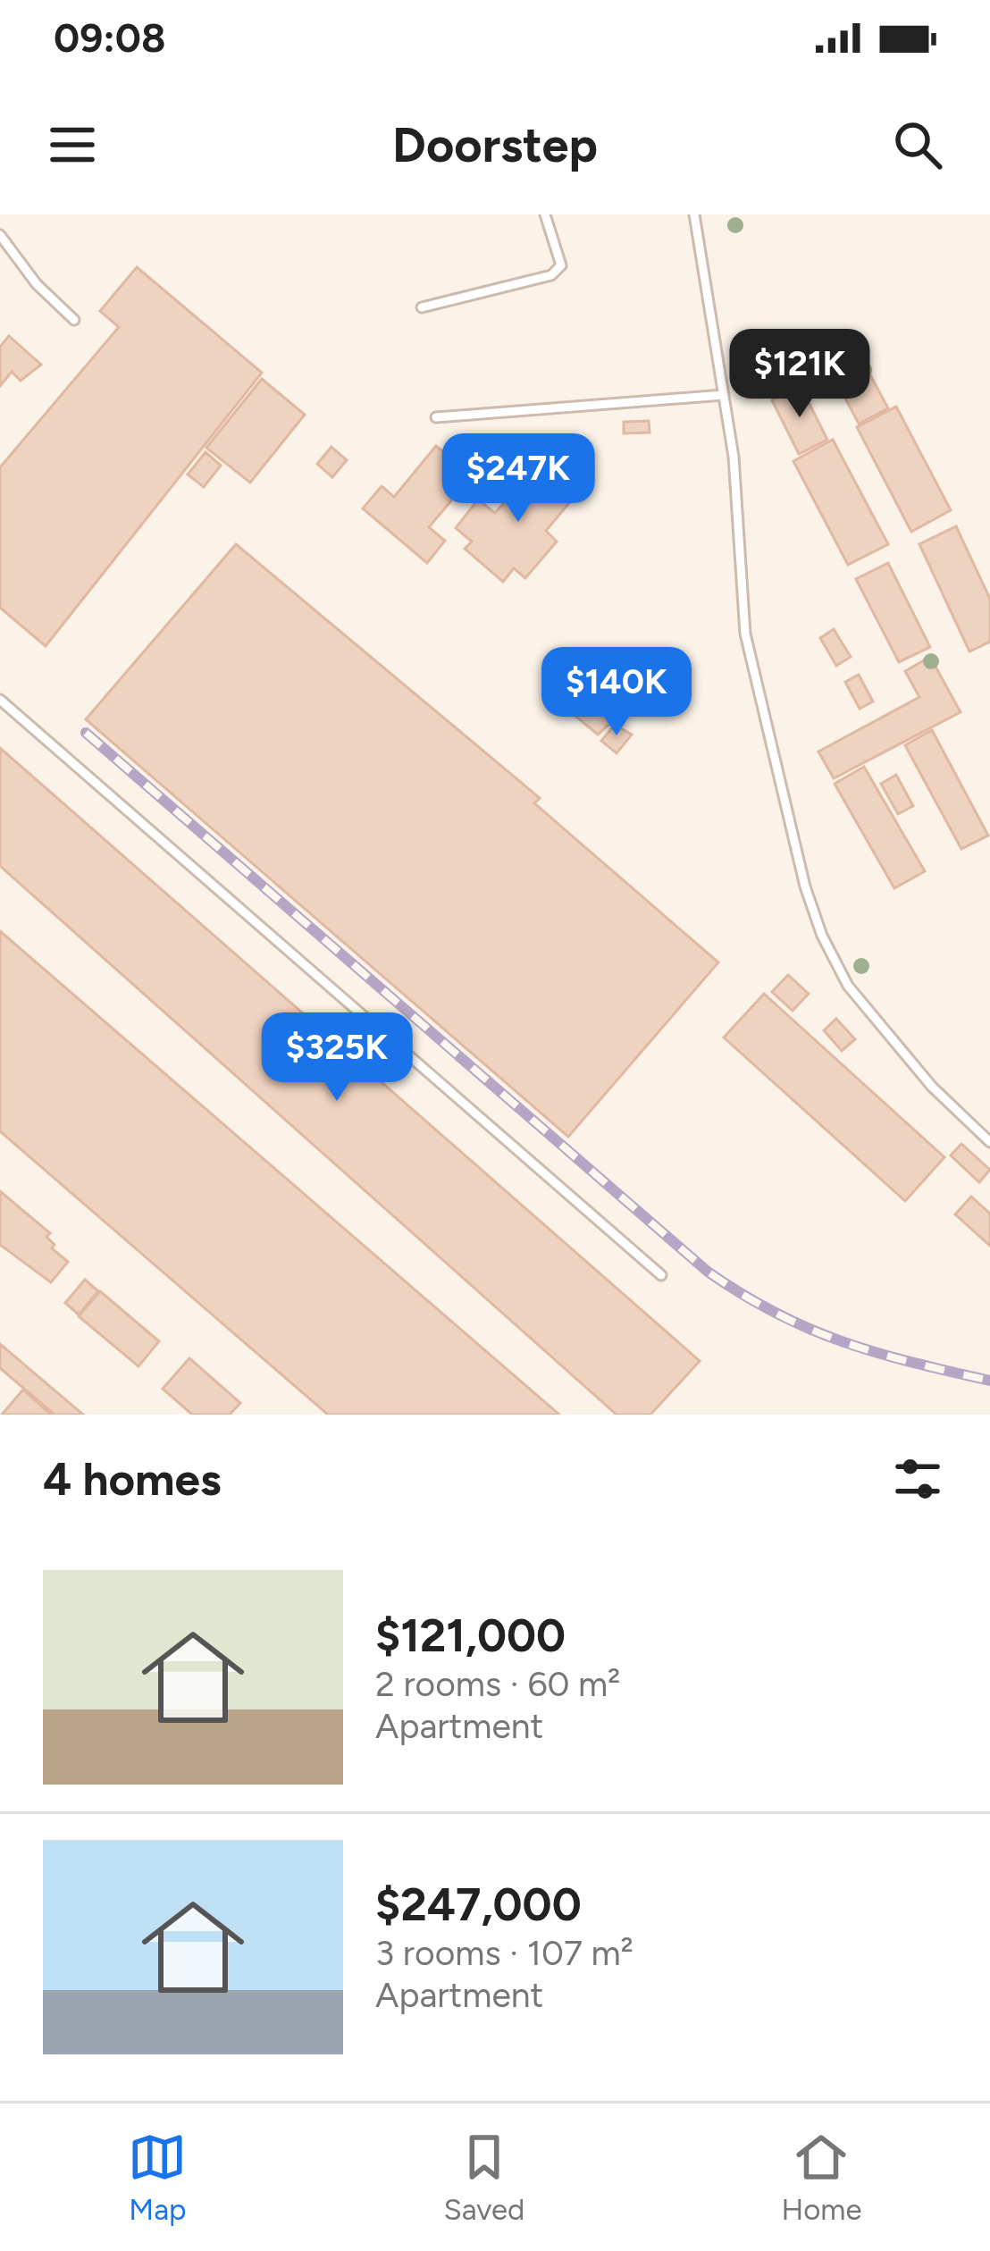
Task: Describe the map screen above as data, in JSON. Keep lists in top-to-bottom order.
{
  "page": {
    "status": "09:08",
    "header": "Doorstep",
    "price": [
      "$121K",
      "$247K",
      "$140K",
      "$325K"
    ],
    "heading": "4 homes",
    "list": [
      {
        "name": "$121,000",
        "note": "2 rooms · 60 m² · Apartment"
      },
      {
        "name": "$247,000",
        "note": "3 rooms · 107 m² · Apartment"
      }
    ],
    "tabs": ["Map", "Saved", "Home"]
  }
}
